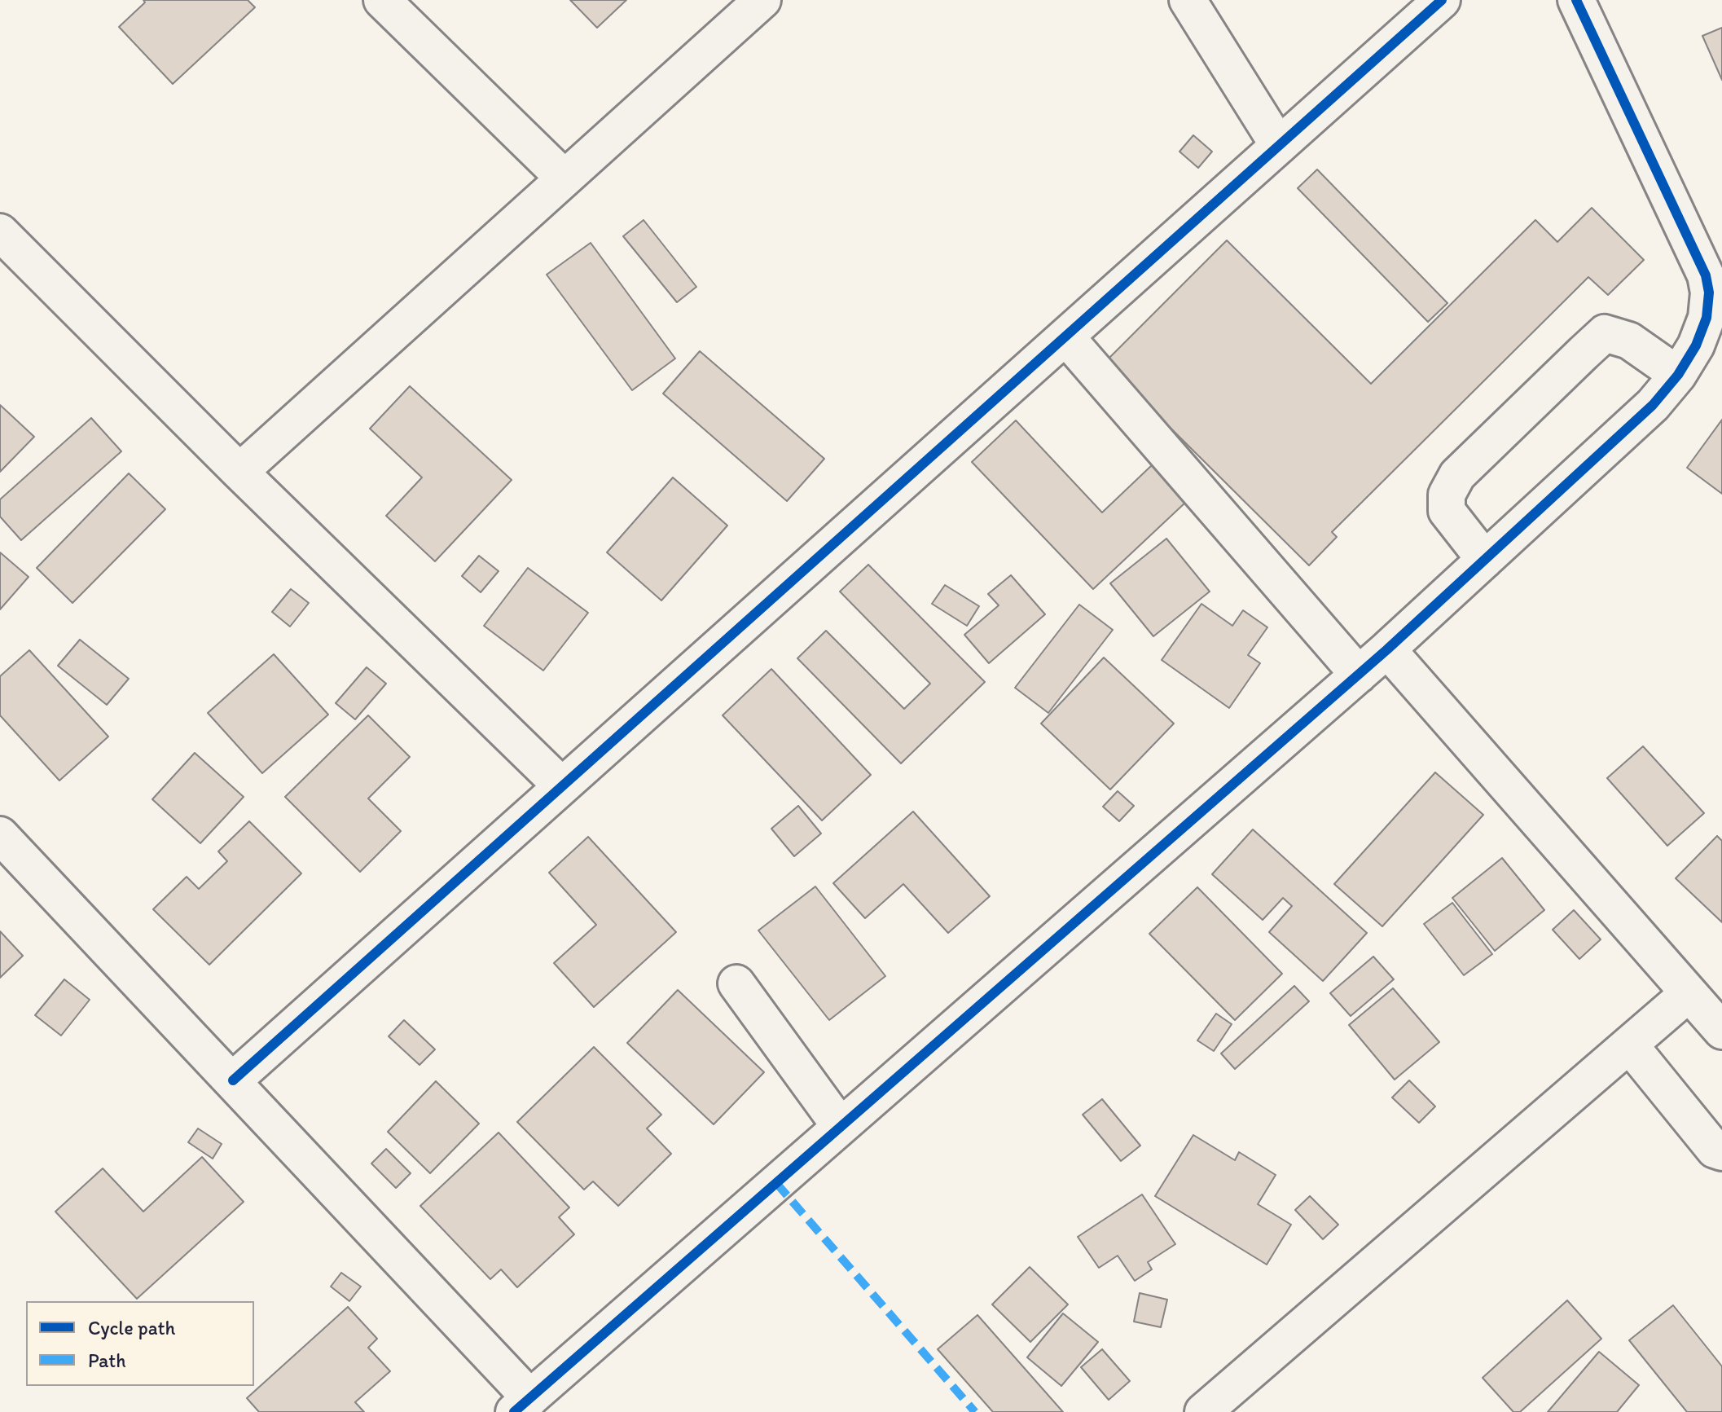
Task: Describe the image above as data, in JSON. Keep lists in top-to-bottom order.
{
  "legend": ["Cycle path", "Path"]
}
